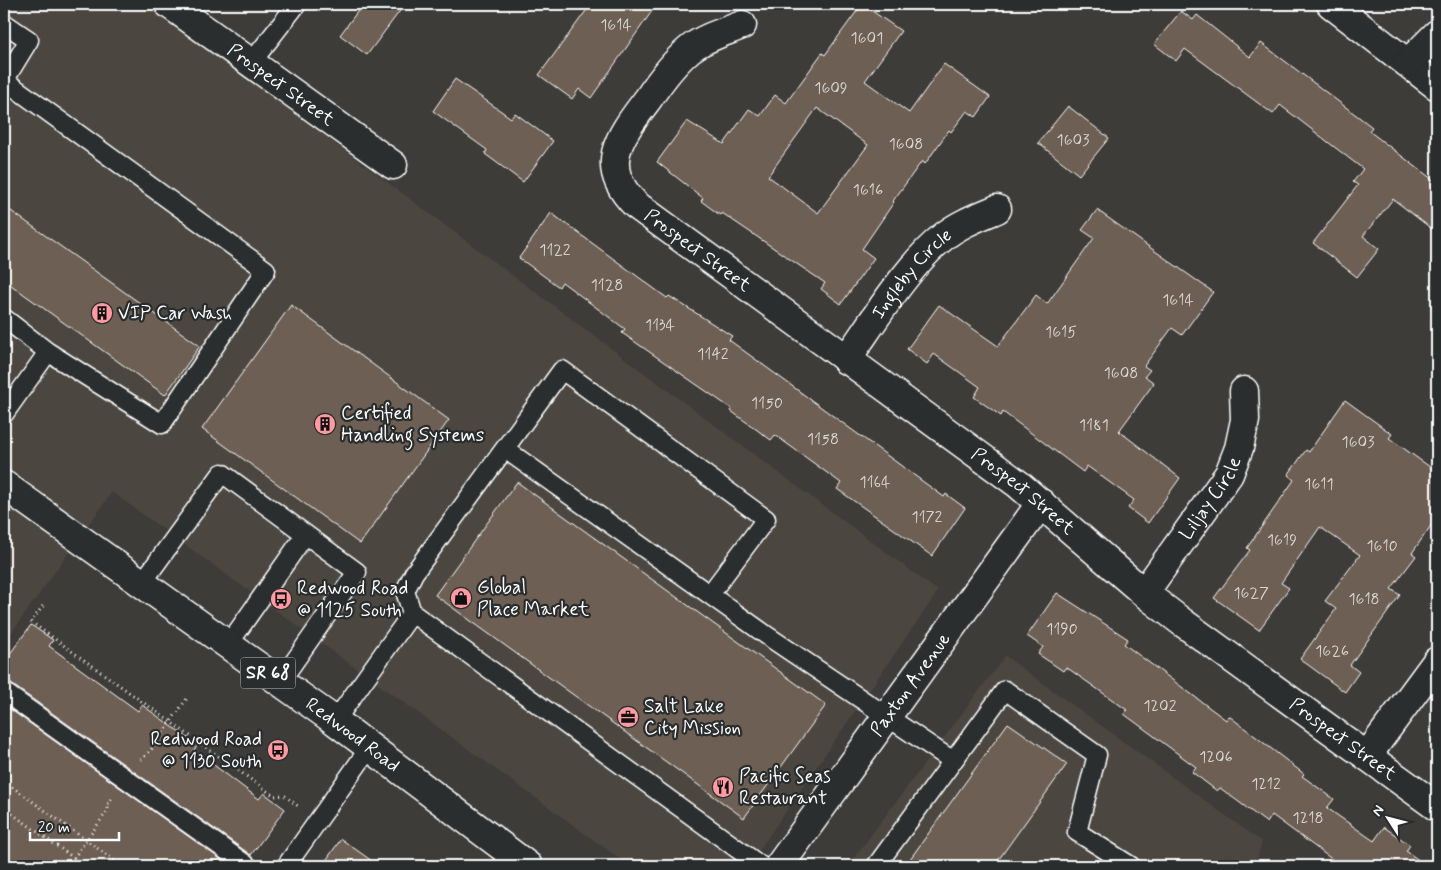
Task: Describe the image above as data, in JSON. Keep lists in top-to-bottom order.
{
  "streets": {
    "street": [
      "Prospect Street",
      "Ingleby Circle",
      "Liljay Circle",
      "SR 68",
      "Paxton Avenue",
      "Redwood Road"
    ]
  },
  "crossings": [
    ["Prospect Street", "Ingleby Circle"],
    ["Prospect Street", "Liljay Circle"],
    ["Prospect Street", "Paxton Avenue"]
  ],
  "places": {
    "building": ["VIP Car Wash", "Certified Handling Systems"],
    "shop": ["Global Place Market"],
    "bus stop": ["Redwood Road @ 1125 South", "Redwood Road @ 1130 South"],
    "office": ["Salt Lake City Mission"],
    "restaurant": ["Pacific Seas Restaurant"]
  },
  "house_numbers": [
    "1614",
    "1601",
    "1609",
    "1603",
    "1608",
    "1616",
    "1122",
    "1128",
    "1614",
    "1134",
    "1615",
    "1142",
    "1608",
    "1150",
    "1181",
    "1158",
    "1603",
    "1164",
    "1611",
    "1172",
    "1619",
    "1610",
    "1627",
    "1618",
    "1190",
    "1626",
    "1202",
    "1206",
    "1212",
    "1218"
  ],
  "scale_bar": "20 m",
  "north": "top left"
}
